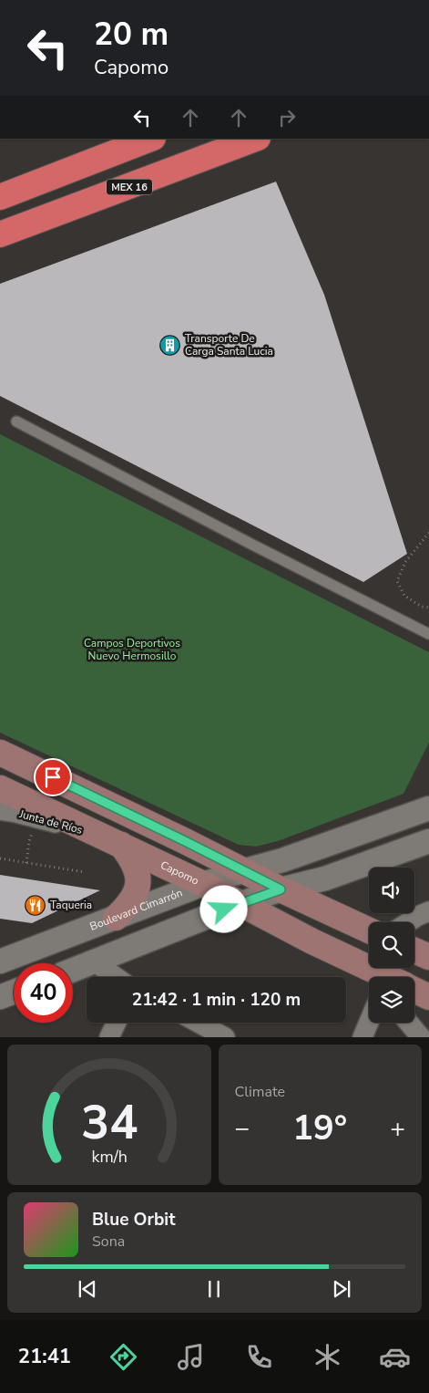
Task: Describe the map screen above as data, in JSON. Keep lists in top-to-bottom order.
{
  "streets": {
    "highway": ["MEX 16"],
    "main road": ["Capomo"],
    "street": ["Junta de Ríos", "Boulevard Cimarrón"]
  },
  "crossings": [
    ["Junta de Ríos", "Capomo"],
    ["Capomo", "Boulevard Cimarrón"]
  ],
  "parks": ["Campos Deportivos Nuevo Hermosillo"],
  "places": {
    "building": ["Transporte De Carga Santa Lucia"],
    "restaurant": ["Taqueria"]
  },
  "page": {
    "turn": ["20 m", "Capomo"],
    "limit": "40",
    "trip": "21:42 · 1 min · 120 m",
    "tile": "Climate",
    "heat": ["−", "19°", "+"],
    "song": ["Blue Orbit", "Sona"],
    "tabs": "21:41",
    "gauge": ["34", "km/h"]
  }
}
